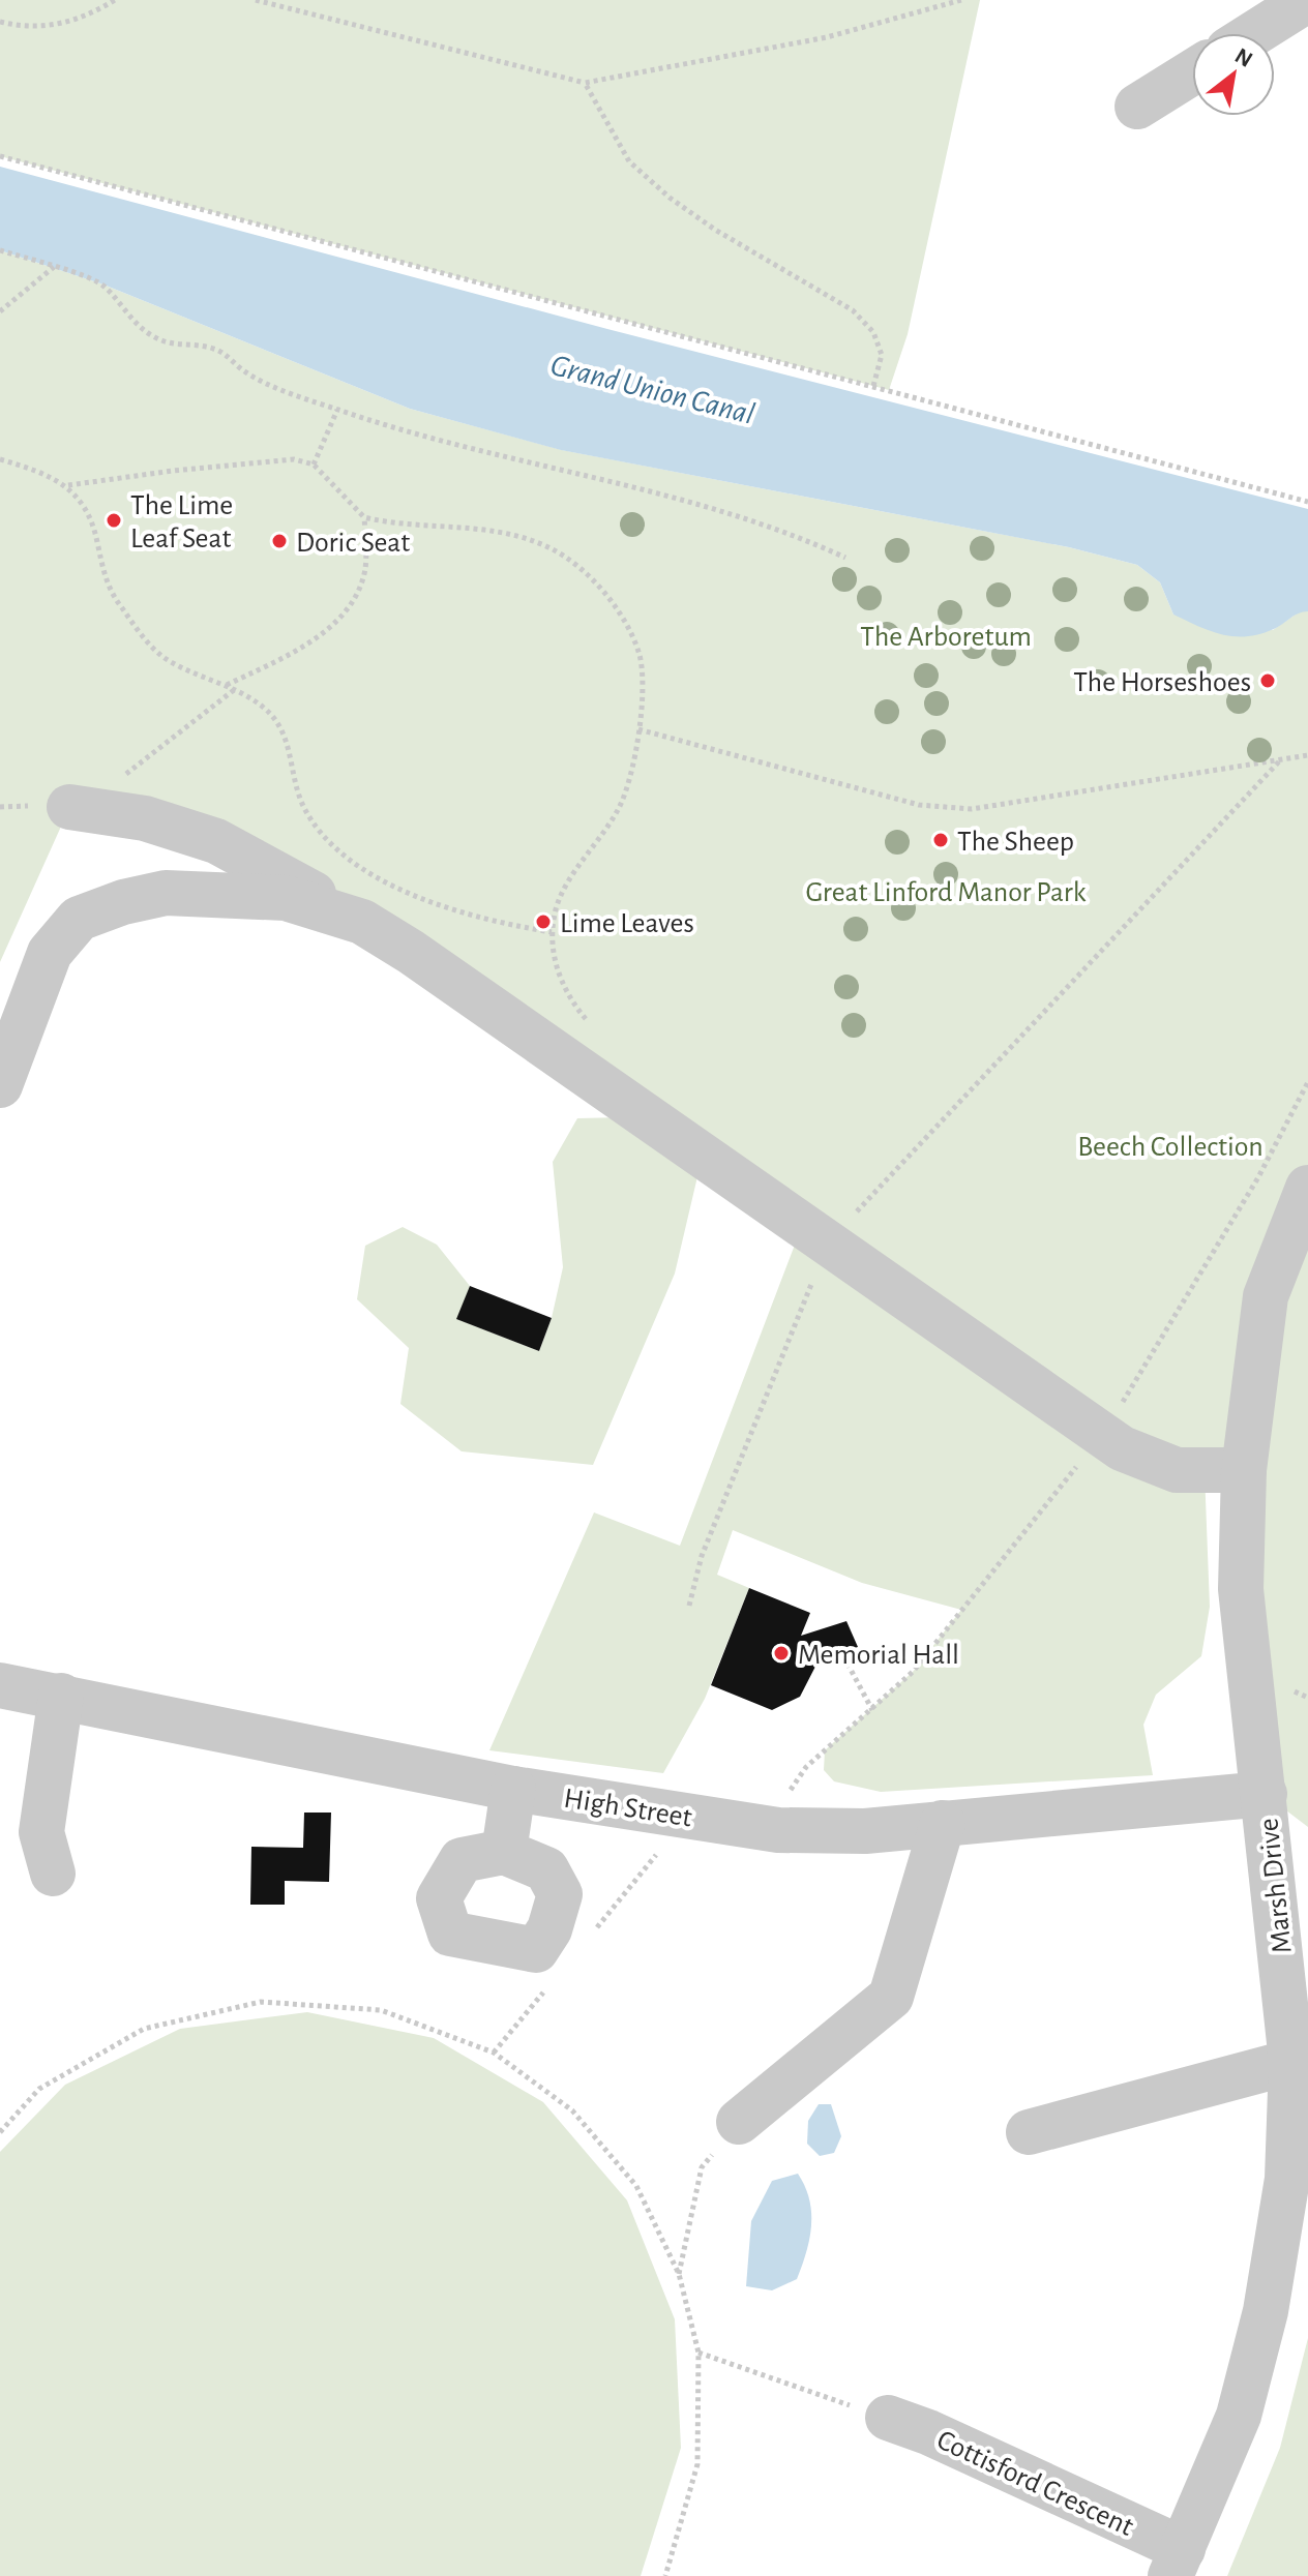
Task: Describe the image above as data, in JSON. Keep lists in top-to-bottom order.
{
  "streets": {
    "street": ["High Street", "Marsh Drive", "Cottisford Crescent"]
  },
  "crossings": [
    ["High Street", "Marsh Drive"],
    ["Marsh Drive", "Cottisford Crescent"]
  ],
  "water": ["Grand Union Canal"],
  "parks": ["The Arboretum", "Great Linford Manor Park", "Beech Collection"],
  "places": [
    "The Lime Leaf Seat",
    "Doric Seat",
    "The Horseshoes",
    "The Sheep",
    "Lime Leaves",
    "Memorial Hall"
  ],
  "north": "top right"
}
